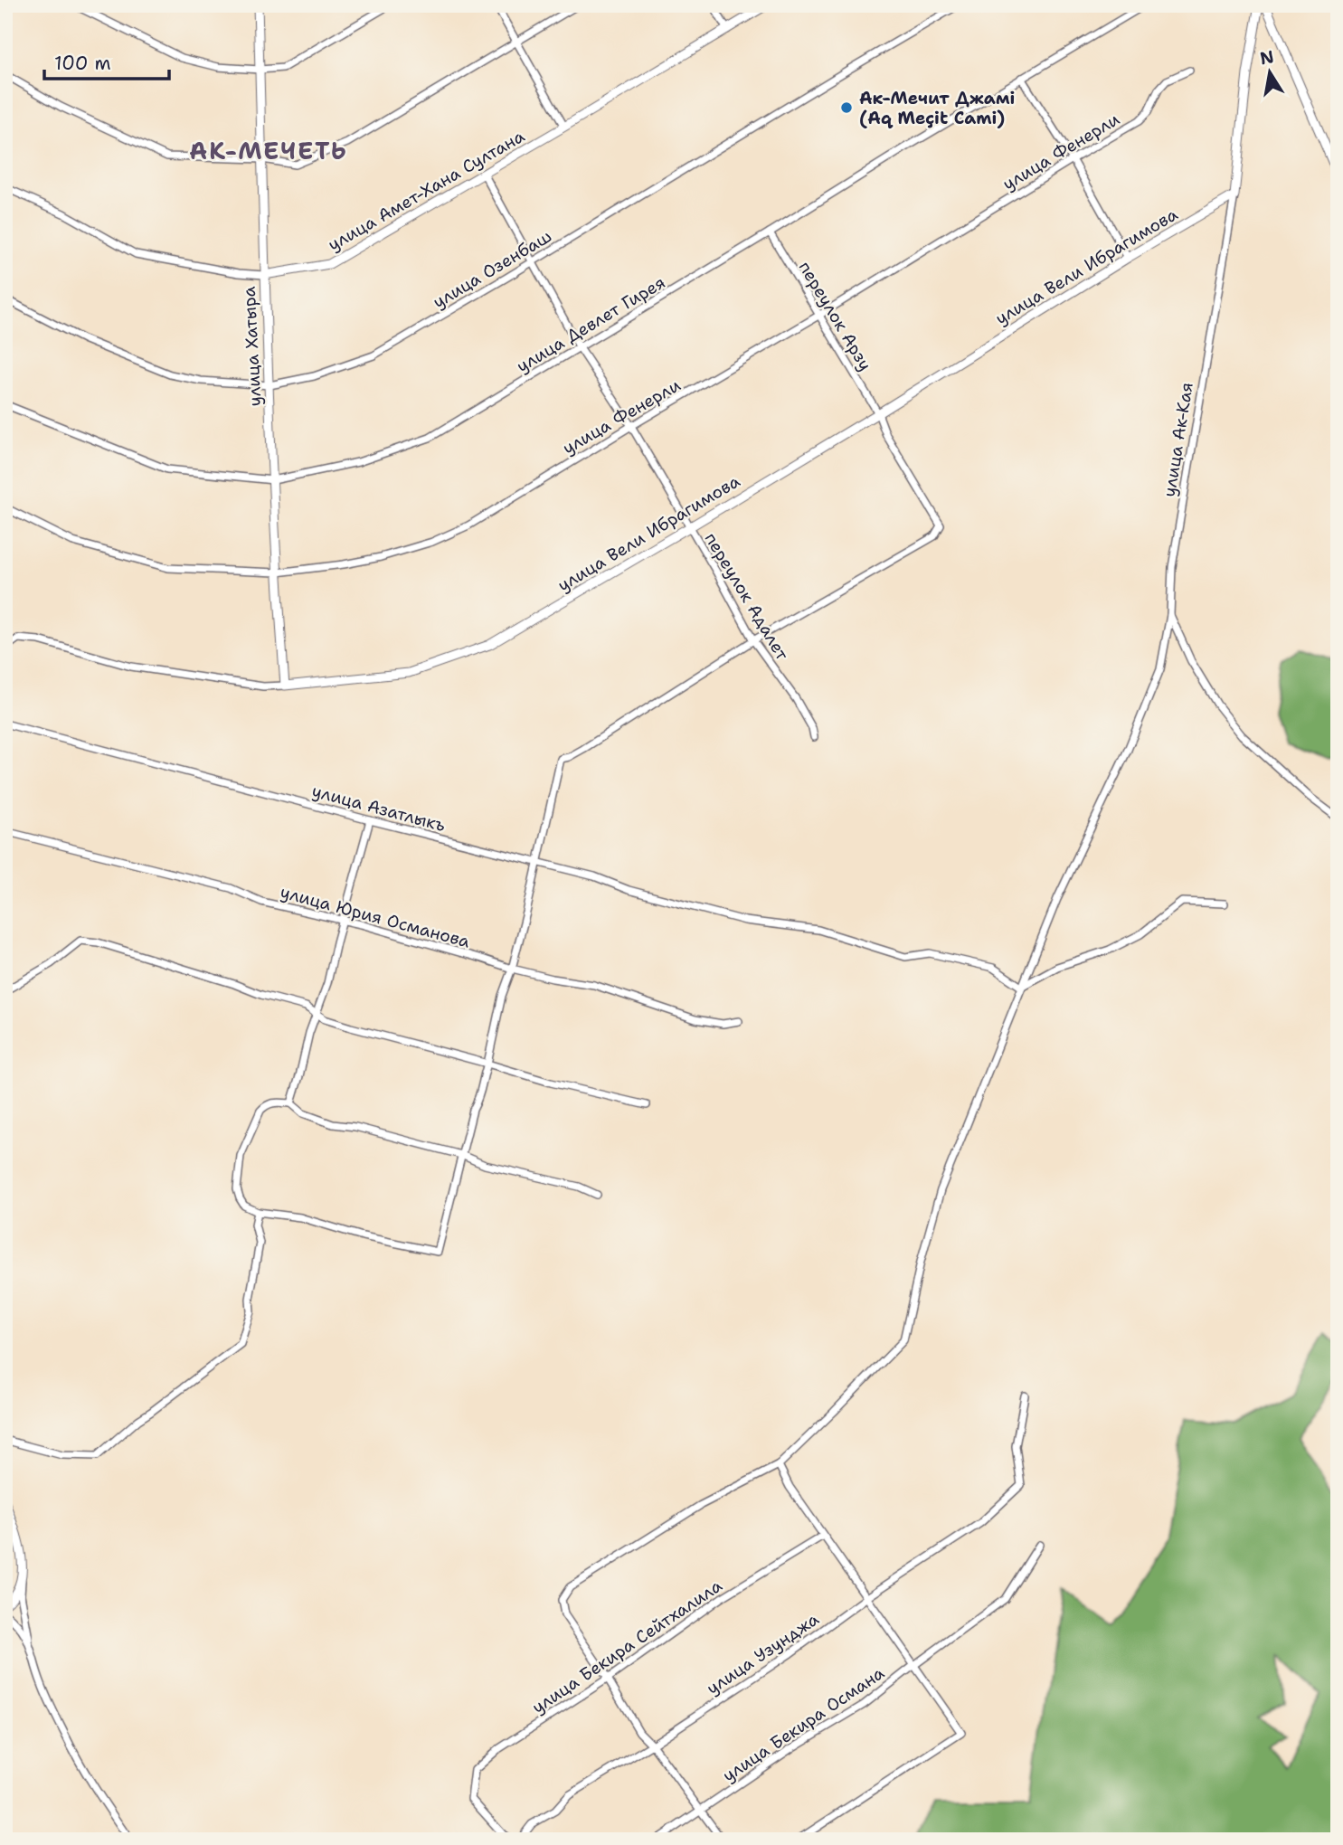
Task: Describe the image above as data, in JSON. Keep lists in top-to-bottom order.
{
  "streets": {
    "street": [
      "улица Фенерли",
      "улица Амет-Хана Султана",
      "улица Вели Ибрагимова",
      "улица Озенбаш",
      "переулок Арзу",
      "улица Девлет Гирея",
      "улица Хатыра",
      "улица Ак-Кая",
      "переулок Адалет",
      "улица Азатлыкъ",
      "улица Юрия Османова",
      "улица Бекира Сейтхалила",
      "улица Узунджа",
      "улица Бекира Османа"
    ]
  },
  "crossings": [
    ["улица Фенерли", "переулок Арзу"],
    ["улица Фенерли", "улица Хатыра"],
    ["улица Фенерли", "переулок Адалет"],
    ["улица Амет-Хана Султана", "улица Хатыра"],
    ["улица Амет-Хана Султана", "переулок Адалет"],
    ["улица Вели Ибрагимова", "переулок Арзу"],
    ["улица Вели Ибрагимова", "улица Хатыра"],
    ["улица Вели Ибрагимова", "улица Ак-Кая"],
    ["улица Вели Ибрагимова", "переулок Адалет"],
    ["улица Озенбаш", "улица Хатыра"],
    ["улица Озенбаш", "переулок Адалет"],
    ["переулок Арзу", "улица Девлет Гирея"],
    ["переулок Арзу", "переулок Адалет"],
    ["улица Девлет Гирея", "улица Хатыра"],
    ["улица Девлет Гирея", "переулок Адалет"]
  ],
  "districts": ["АК-МЕЧЕТЬ"],
  "places": ["Ак-Мечит Джамі (Aq Meçit Cami)"],
  "scale_bar": "100 m",
  "north": "top"
}
